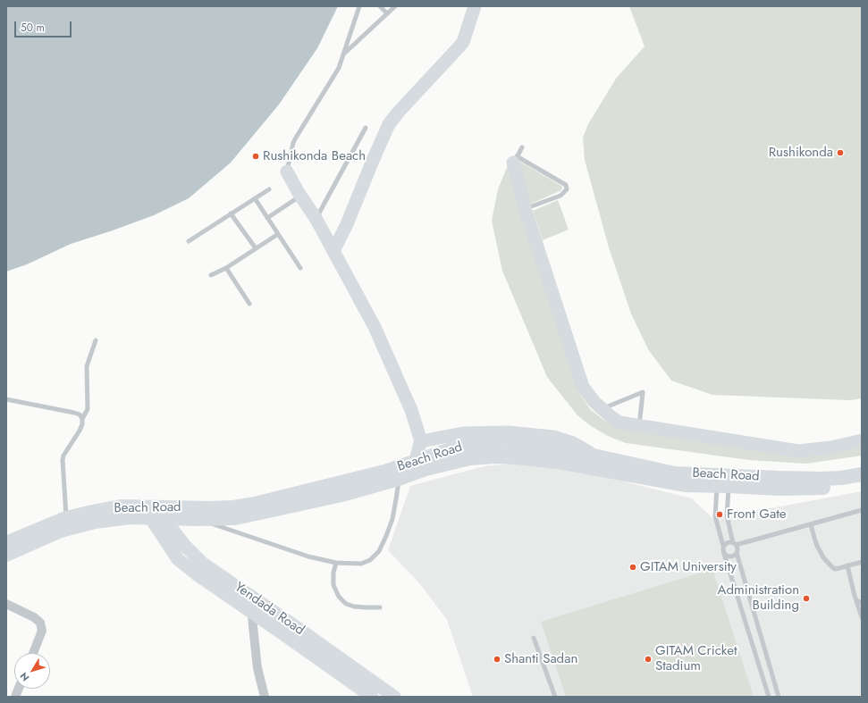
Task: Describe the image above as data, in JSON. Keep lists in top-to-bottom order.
{
  "streets": {
    "main road": ["Beach Road"],
    "street": ["Yendada Road"]
  },
  "crossings": [
    ["Beach Road", "Yendada Road"]
  ],
  "places": [
    "Rushikonda",
    "Rushikonda Beach",
    "Front Gate",
    "GITAM University",
    "Administration Building",
    "Shanti Sadan",
    "GITAM Cricket Stadium"
  ],
  "scale_bar": "50 m",
  "north": "bottom left"
}
